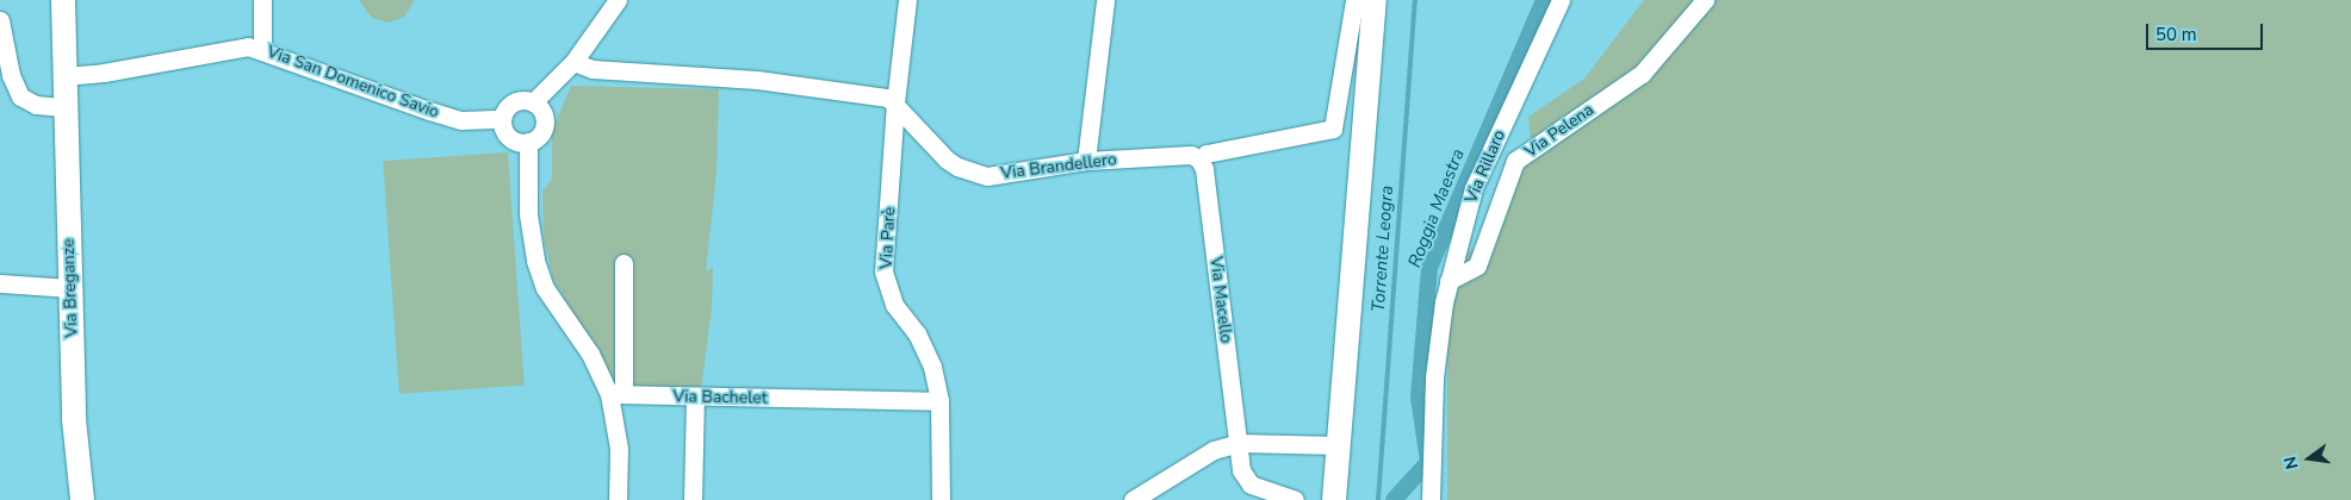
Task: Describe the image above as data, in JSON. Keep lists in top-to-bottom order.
{
  "streets": {
    "main road": ["Via Breganze"],
    "street": [
      "Via San Domenico Savio",
      "Via Pelena",
      "Via Brandellero",
      "Via Rillaro",
      "Via Parè",
      "Via Macello",
      "Via Bachelet"
    ]
  },
  "crossings": [
    ["Via San Domenico Savio", "Via Breganze"],
    ["Via Pelena", "Via Rillaro"],
    ["Via Brandellero", "Via Parè"],
    ["Via Brandellero", "Via Macello"],
    ["Via Parè", "Via Bachelet"]
  ],
  "water": ["Roggia Maestra", "Torrente Leogra"],
  "scale_bar": "50 m",
  "north": "left"
}
